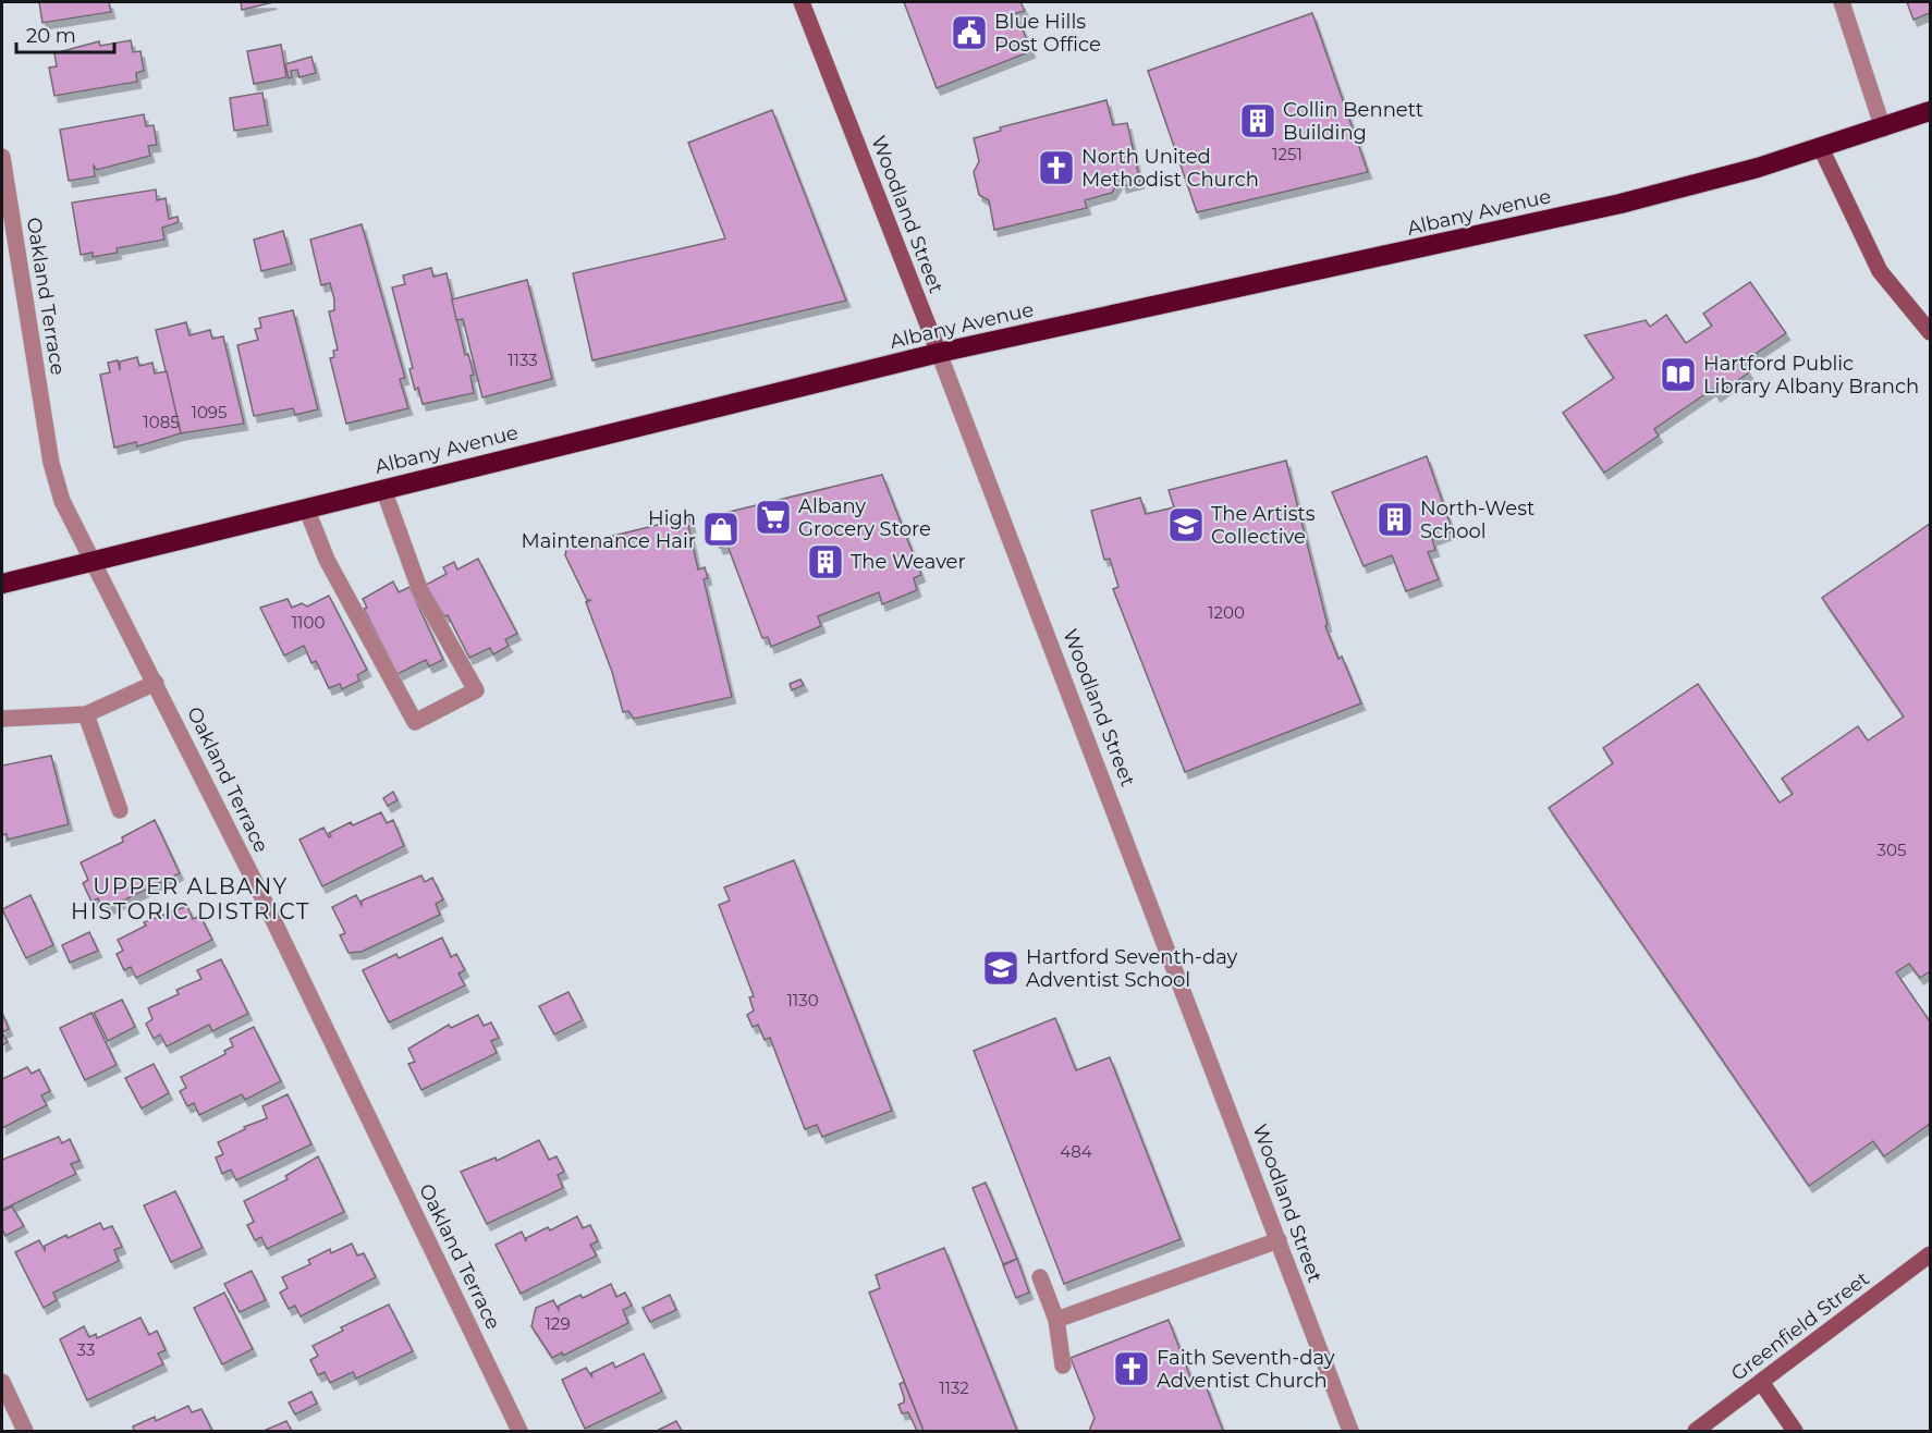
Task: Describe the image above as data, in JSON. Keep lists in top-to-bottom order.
{
  "streets": {
    "highway": ["Albany Avenue"],
    "main road": ["Woodland Street", "Greenfield Street"],
    "street": ["Oakland Terrace"]
  },
  "crossings": [
    ["Albany Avenue", "Woodland Street"],
    ["Albany Avenue", "Oakland Terrace"]
  ],
  "districts": ["UPPER ALBANY HISTORIC DISTRICT"],
  "places": {
    "public building": ["Blue Hills Post Office"],
    "building": ["Collin Bennett Building", "North-West School", "The Weaver"],
    "church": ["North United Methodist Church", "Faith Seventh-day Adventist Church"],
    "library": ["Hartford Public Library Albany Branch"],
    "supermarket": ["Albany Grocery Store"],
    "school or university": ["The Artists Collective", "Hartford Seventh-day Adventist School"],
    "shop": ["High Maintenance Hair"]
  },
  "house_numbers": [
    "1251",
    "1133",
    "1095",
    "1085",
    "1200",
    "1100",
    "305",
    "1130",
    "484",
    "129",
    "33",
    "1132"
  ],
  "scale_bar": "20 m"
}
